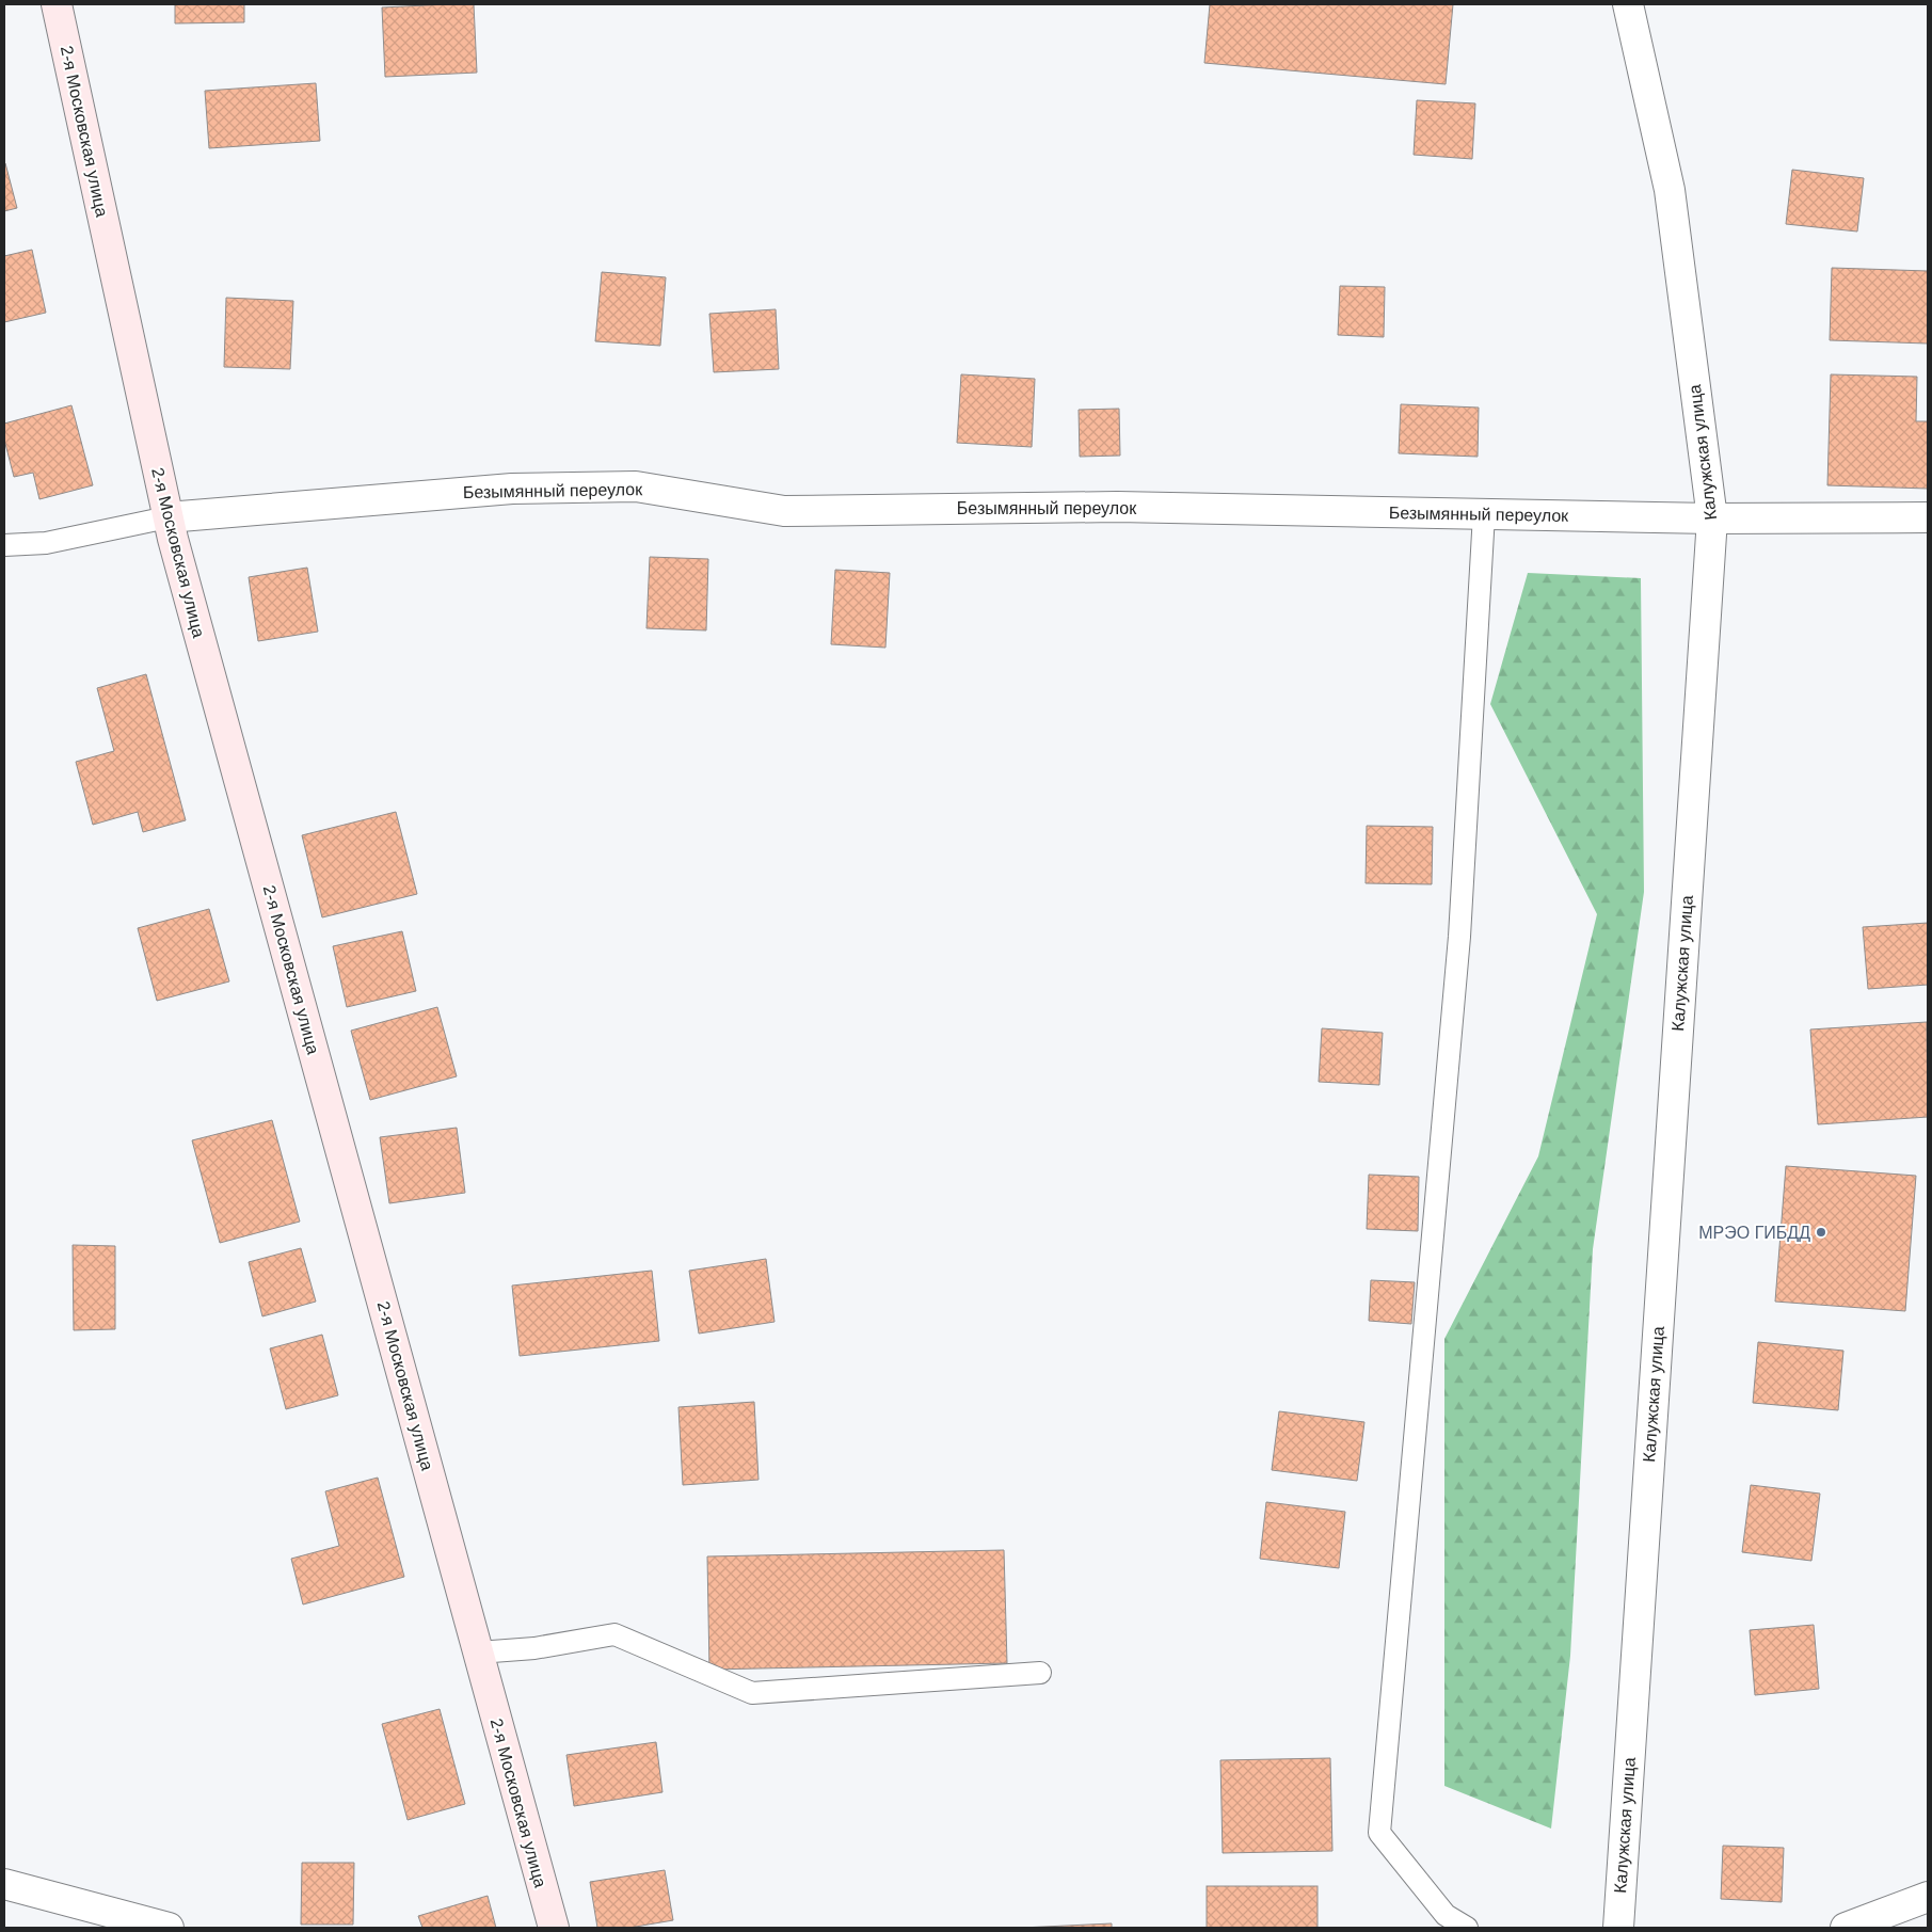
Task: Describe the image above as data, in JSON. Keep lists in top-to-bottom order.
{
  "streets": {
    "street": ["2-я Московская улица", "Калужская улица", "Безымянный переулок"]
  },
  "crossings": [
    ["2-я Московская улица", "Безымянный переулок"],
    ["Калужская улица", "Безымянный переулок"]
  ],
  "places": ["МРЭО ГИБДД"]
}
